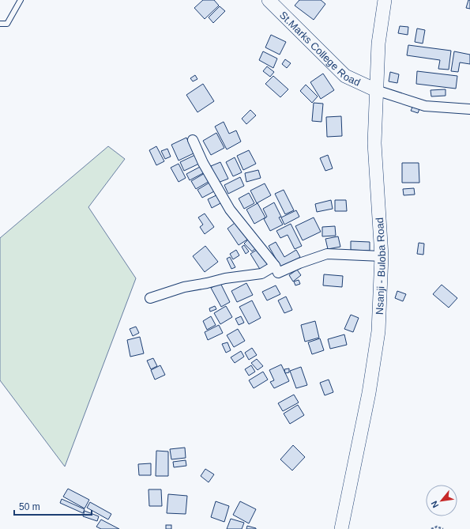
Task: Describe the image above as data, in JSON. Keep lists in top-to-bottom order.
{
  "streets": {
    "main road": ["St.Marks College Road", "Nsanji - Buloba Road"]
  },
  "crossings": [
    ["St.Marks College Road", "Nsanji - Buloba Road"]
  ],
  "scale_bar": "50 m",
  "north": "bottom left"
}
